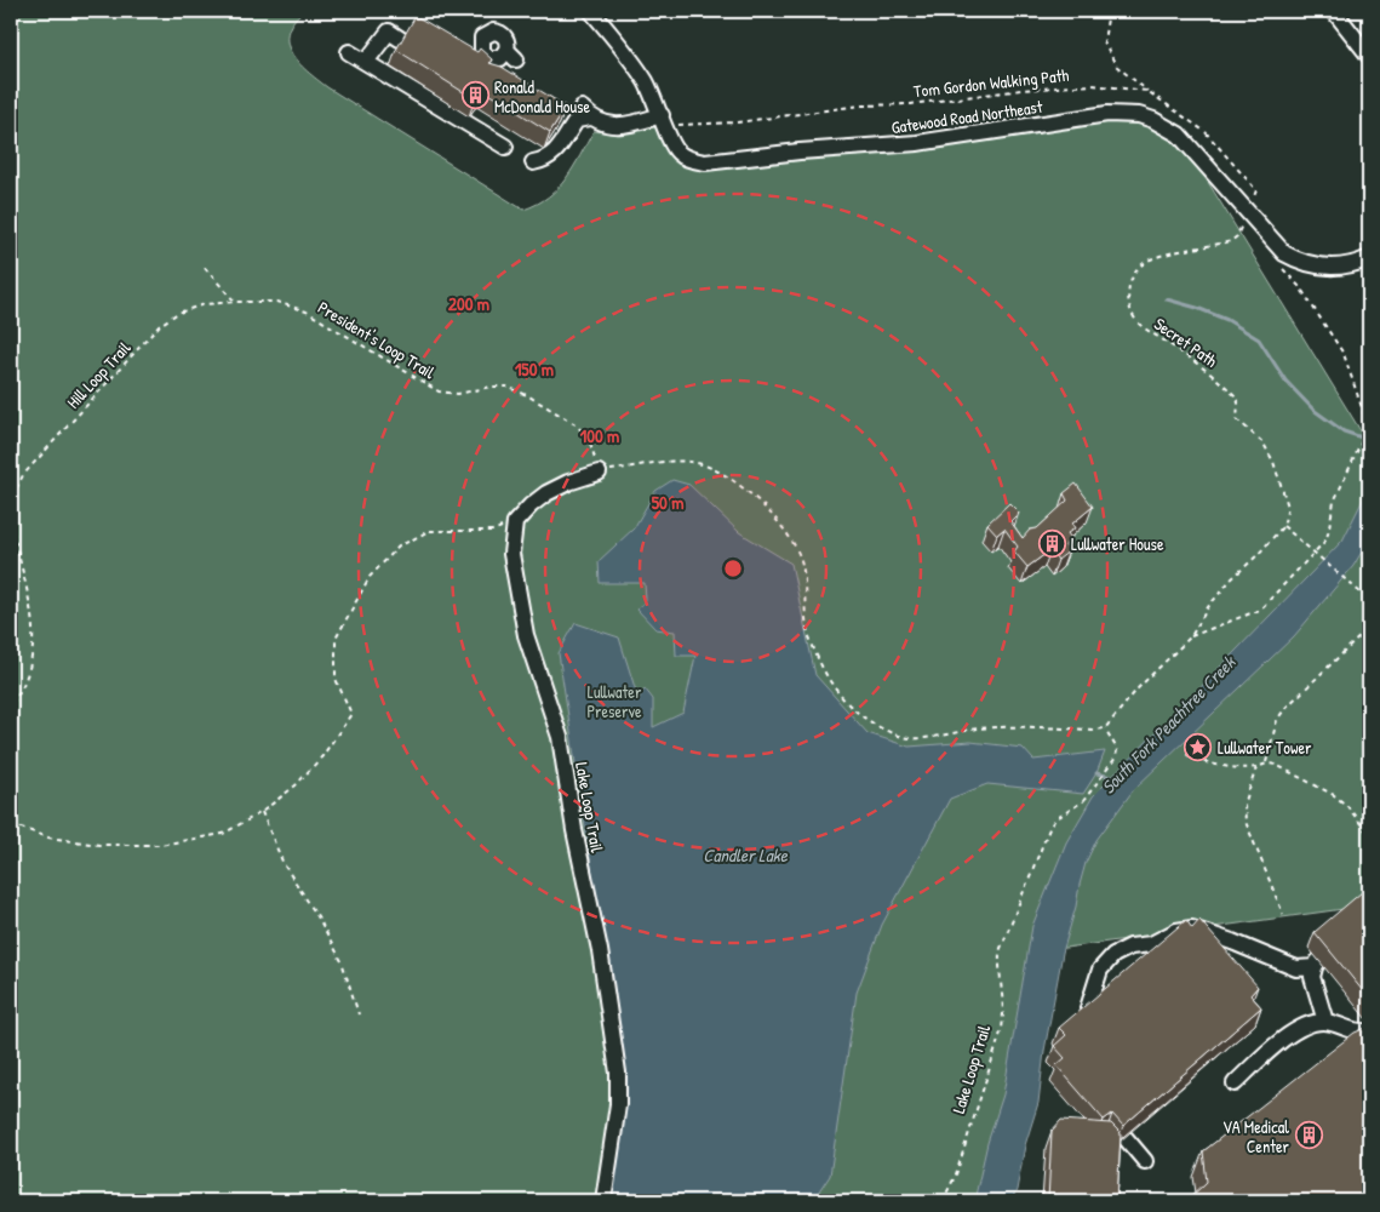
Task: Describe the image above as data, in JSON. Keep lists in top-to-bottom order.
{
  "streets": {
    "street": ["Gatewood Road Northeast", "Lake Loop Trail"],
    "path": [
      "Tom Gordon Walking Path",
      "President's Loop Trail",
      "Secret Path",
      "Hill Loop Trail"
    ]
  },
  "crossings": [
    ["Tom Gordon Walking Path", "Gatewood Road Northeast"],
    ["Tom Gordon Walking Path", "Secret Path"],
    ["Gatewood Road Northeast", "Secret Path"],
    ["President's Loop Trail", "Hill Loop Trail"]
  ],
  "water": ["South Fork Peachtree Creek", "Candler Lake"],
  "parks": ["Lullwater Preserve"],
  "places": {
    "building": ["Ronald McDonald House", "Lullwater House", "VA Medical Center"],
    "place": ["Lullwater Tower"]
  },
  "rings": [
    "200 m",
    "150 m",
    "100 m",
    "50 m"
  ]
}
